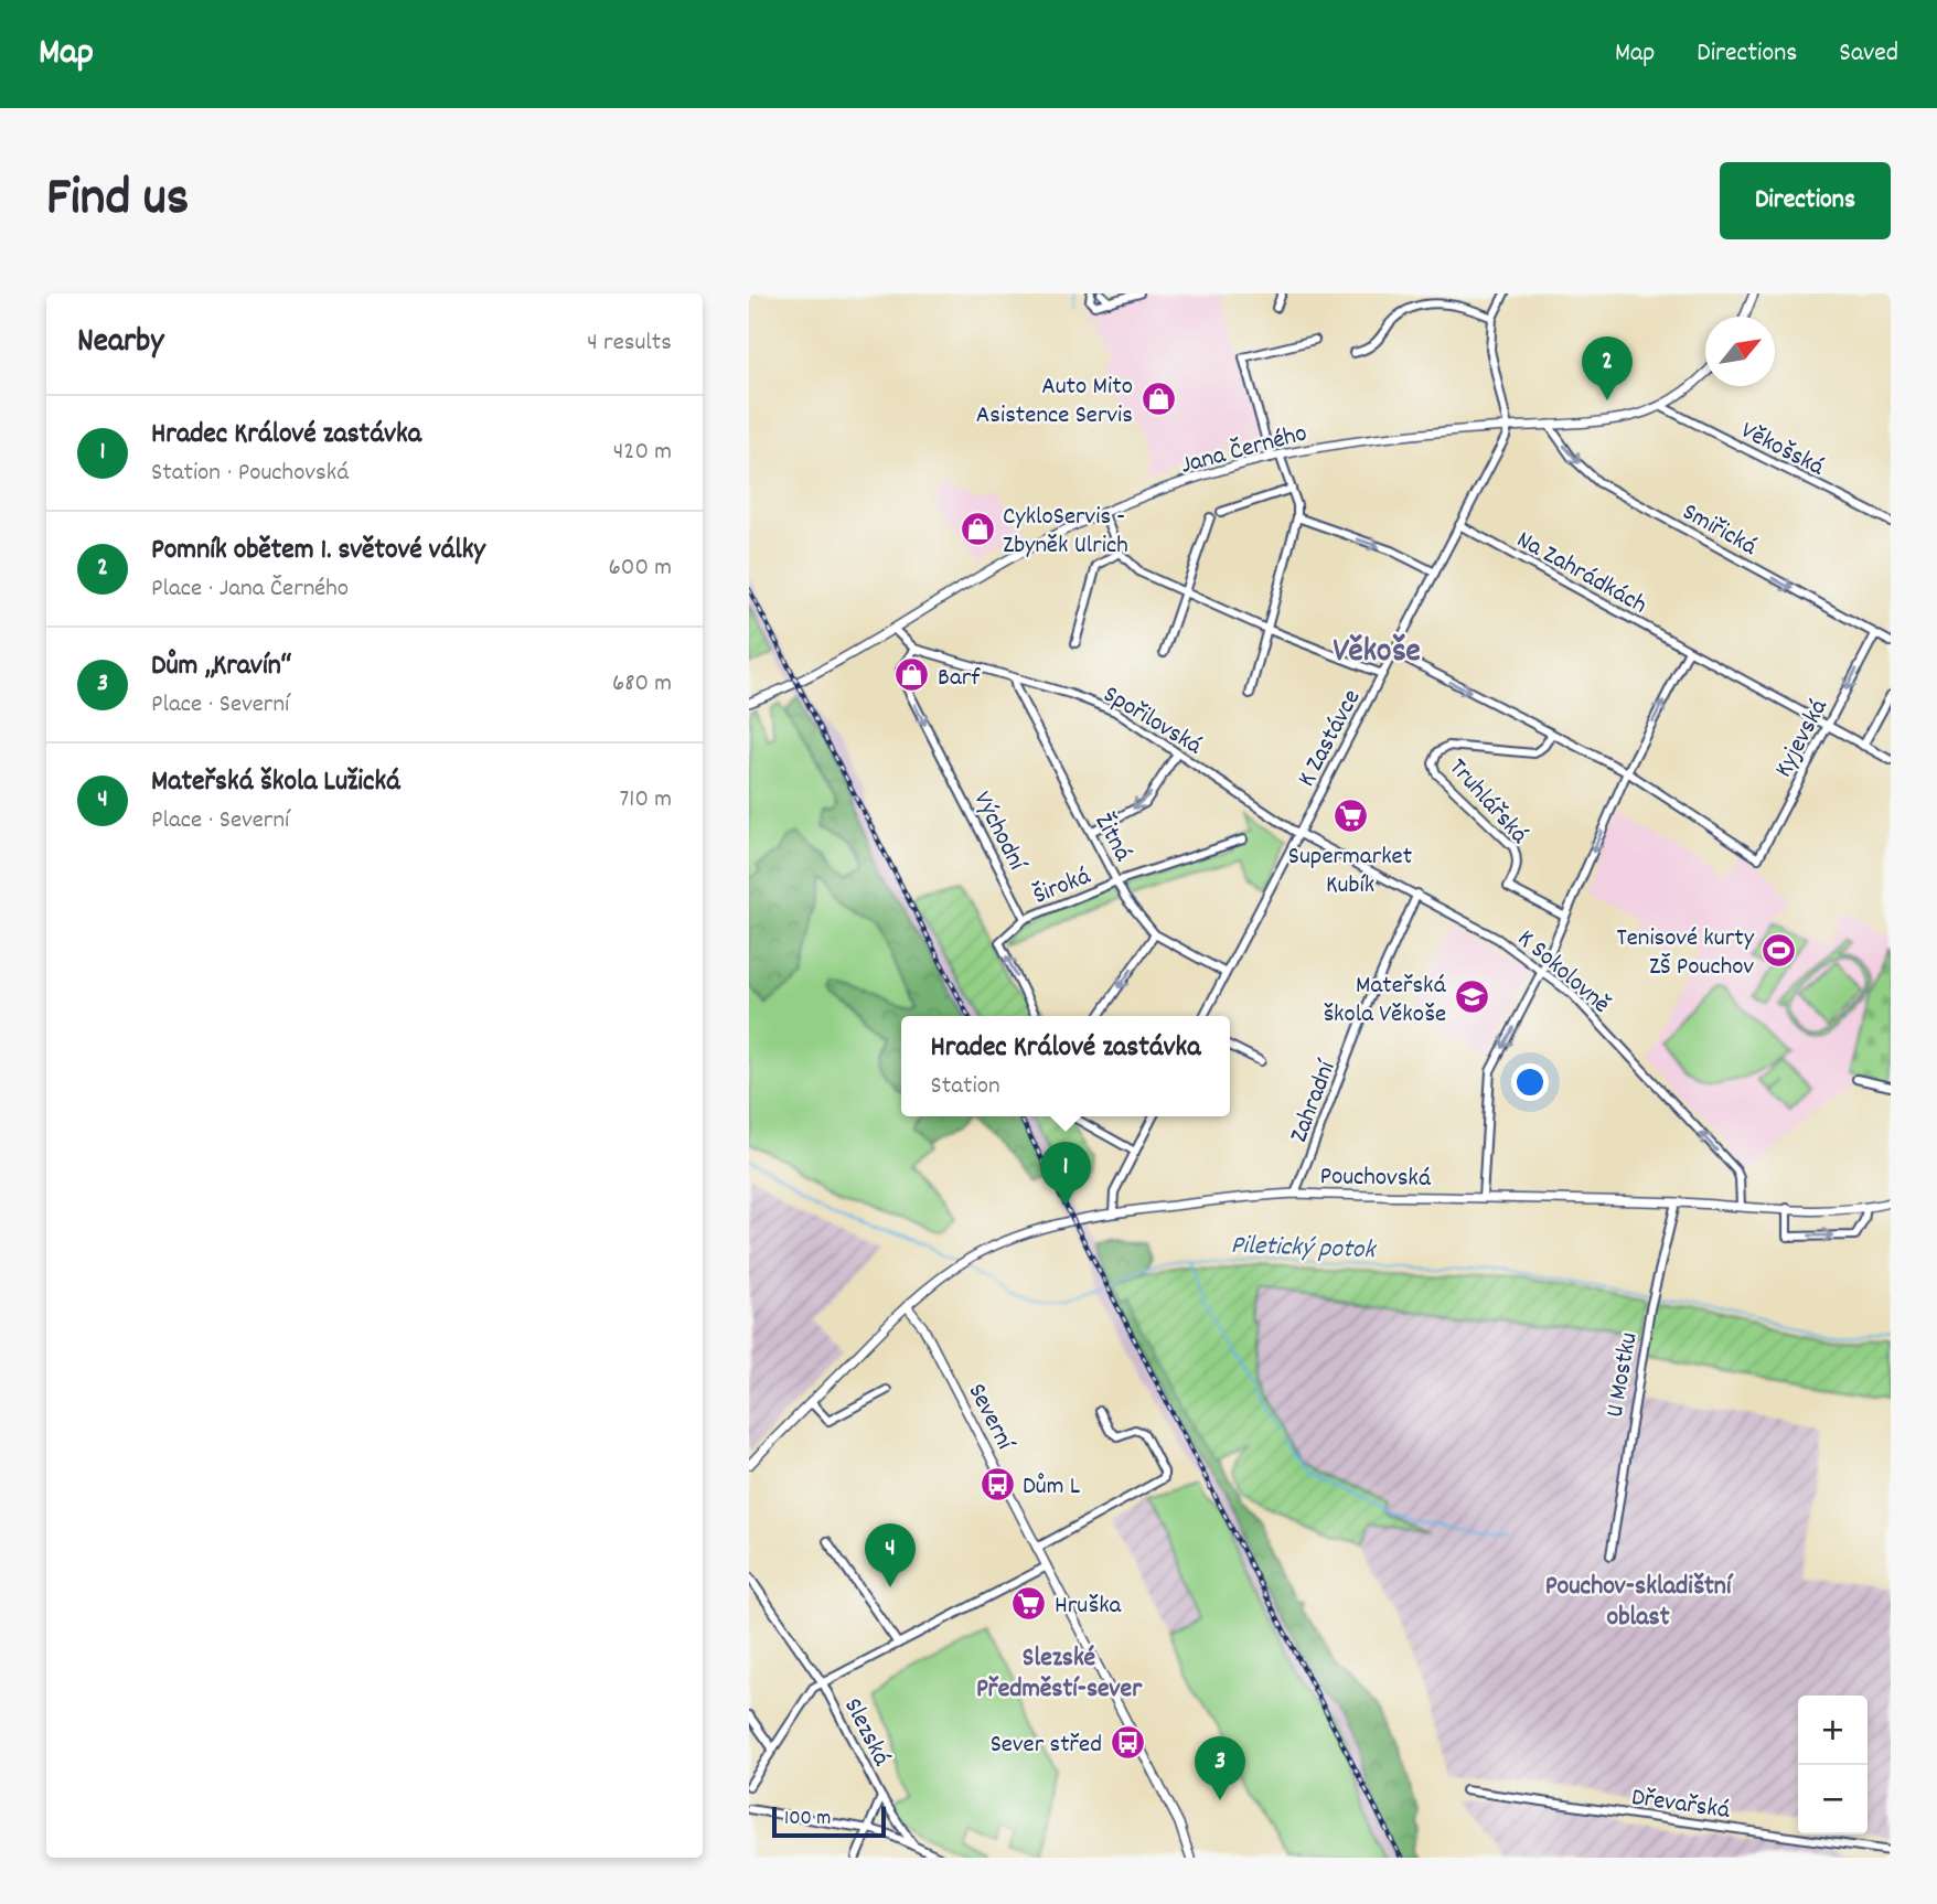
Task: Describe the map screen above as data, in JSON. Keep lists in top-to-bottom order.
{
  "streets": {
    "street": [
      "Jana Černého",
      "Věkošská",
      "Smiřická",
      "Na Zahrádkách",
      "Spořilovská",
      "K Zastávce",
      "Kyjevská",
      "Truhlářská",
      "Východní",
      "Žitná",
      "Široká",
      "K Sokolovně",
      "Zahradní",
      "Pouchovská",
      "U Mostku",
      "Severní",
      "Slezská",
      "Dřevařská"
    ]
  },
  "crossings": [
    ["Jana Černého", "Věkošská"],
    ["Jana Černého", "Smiřická"],
    ["Jana Černého", "Spořilovská"],
    ["Jana Černého", "K Zastávce"],
    ["Smiřická", "Kyjevská"],
    ["Na Zahrádkách", "K Zastávce"],
    ["Na Zahrádkách", "Kyjevská"],
    ["Spořilovská", "K Zastávce"],
    ["Spořilovská", "Východní"],
    ["Spořilovská", "Žitná"],
    ["Spořilovská", "K Sokolovně"],
    ["K Zastávce", "Žitná"],
    ["K Zastávce", "K Sokolovně"],
    ["Východní", "Široká"],
    ["Žitná", "Široká"],
    ["K Sokolovně", "Zahradní"],
    ["K Sokolovně", "Pouchovská"],
    ["Zahradní", "Pouchovská"],
    ["Pouchovská", "U Mostku"],
    ["Pouchovská", "Severní"]
  ],
  "one_way": ["Smiřická", "Východní", "K Sokolovně"],
  "districts": ["Věkoše", "Pouchov-skladištní oblast", "Slezské Předměstí-sever"],
  "water": ["Piletický potok"],
  "places": {
    "shop": ["Auto Mito Asistence Servis", "CykloServis - Zbyněk Ulrich", "Barf"],
    "supermarket": ["Supermarket Kubík", "Hruška"],
    "sports": ["Tenisové kurty ZŠ Pouchov"],
    "school or university": ["Mateřská škola Věkoše"],
    "bus stop": ["Dům L", "Sever střed"]
  },
  "scale_bar": "100 m",
  "north": "top right",
  "page": {
    "header": "Map",
    "nav": ["Map", "Directions", "Saved"],
    "title": "Find us",
    "buttons": "Directions",
    "heading": ["Nearby", "4 results"],
    "pins": [
      "2",
      "1",
      "4",
      "3"
    ],
    "list": [
      {
        "mark": "1",
        "name": "Hradec Králové zastávka",
        "note": "Station · Pouchovská",
        "value": "420 m"
      },
      {
        "mark": "2",
        "name": "Pomník obětem 1. světové války",
        "note": "Place · Jana Černého",
        "value": "600 m"
      },
      {
        "mark": "3",
        "name": "Dům „Kravín“",
        "note": "Place · Severní",
        "value": "680 m"
      },
      {
        "mark": "4",
        "name": "Mateřská škola Lužická",
        "note": "Place · Severní",
        "value": "710 m"
      }
    ],
    "popup": ["Hradec Králové zastávka", "Station"],
    "map_buttons": ["+", "−"],
    "scale": "100 m"
  }
}
